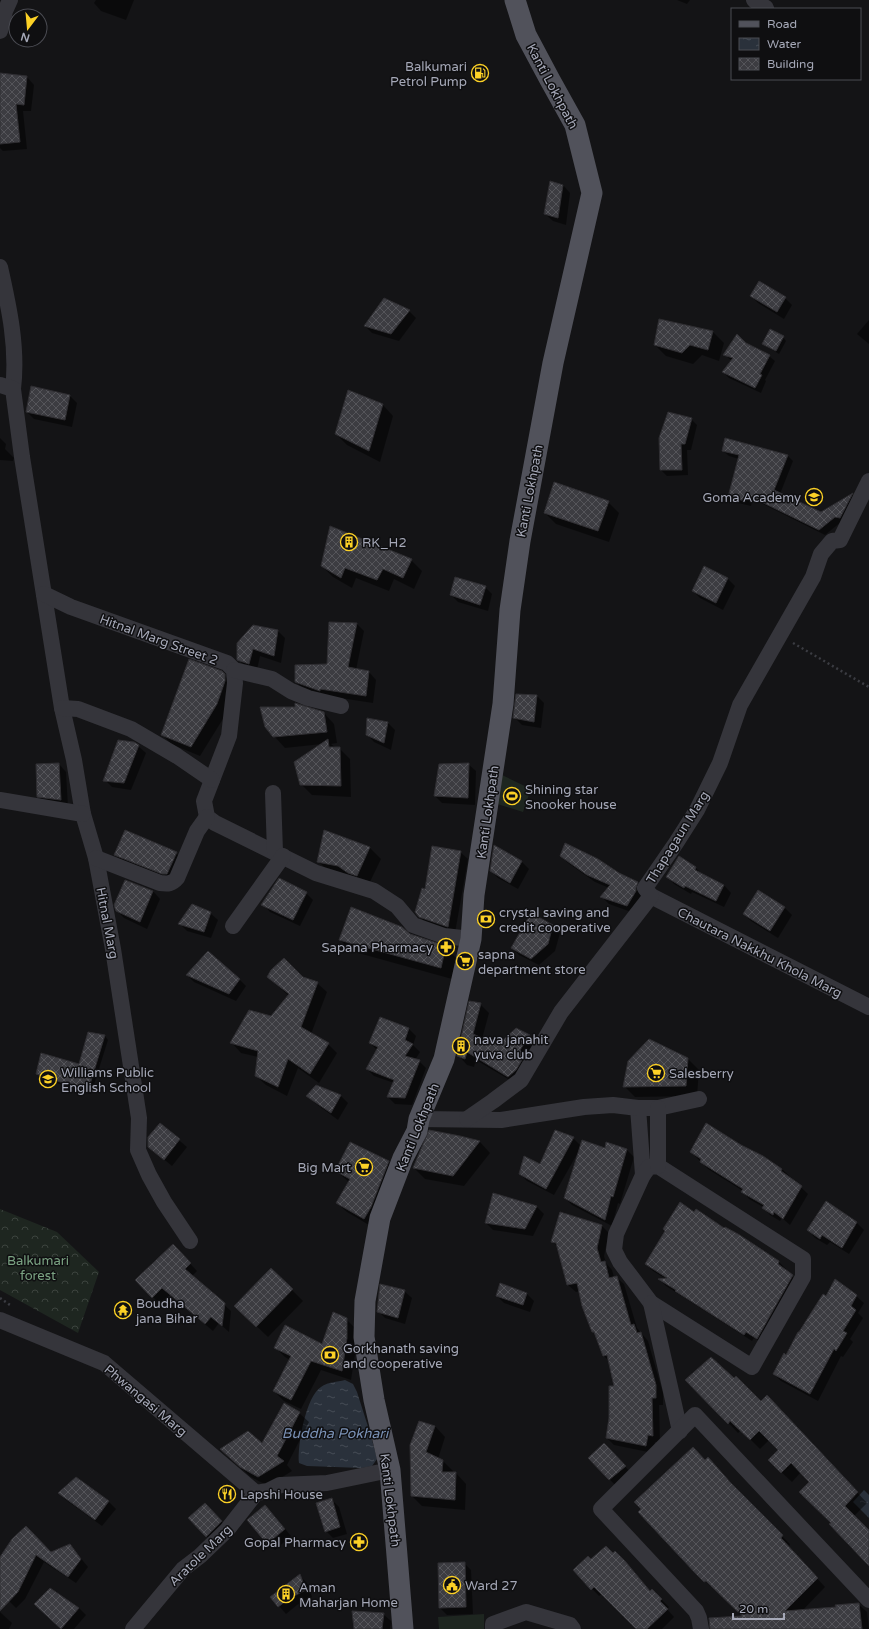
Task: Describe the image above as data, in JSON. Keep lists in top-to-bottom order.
{
  "streets": {
    "main road": ["Kanti Lokhpath"],
    "street": [
      "Hitnal Marg Street 2",
      "Thapagaun Marg",
      "Hitnal Marg",
      "Chautara Nakkhu Khola Marg",
      "Phwangasi Marg",
      "Aratole Marg"
    ]
  },
  "crossings": [
    ["Hitnal Marg Street 2", "Hitnal Marg"],
    ["Thapagaun Marg", "Chautara Nakkhu Khola Marg"],
    ["Phwangasi Marg", "Aratole Marg"]
  ],
  "water": ["Buddha Pokhari"],
  "parks": ["Balkumari forest"],
  "places": {
    "fuel station": ["Balkumari Petrol Pump"],
    "school or university": ["Goma Academy", "Williams Public English School"],
    "building": ["RK_H2", "nava janahit yuva club", "Aman Maharjan Home"],
    "sports": ["Shining star Snooker house"],
    "bank": ["crystal saving and credit cooperative", "Gorkhanath saving and cooperative"],
    "pharmacy": ["Sapana Pharmacy", "Gopal Pharmacy"],
    "supermarket": ["sapna department store", "Salesberry", "Big Mart"],
    "temple": ["Boudha jana Bihar"],
    "restaurant": ["Lapshi House"],
    "public building": ["Ward 27"]
  },
  "legend": ["Road", "Water", "Building"],
  "scale_bar": "20 m",
  "north": "bottom"
}
